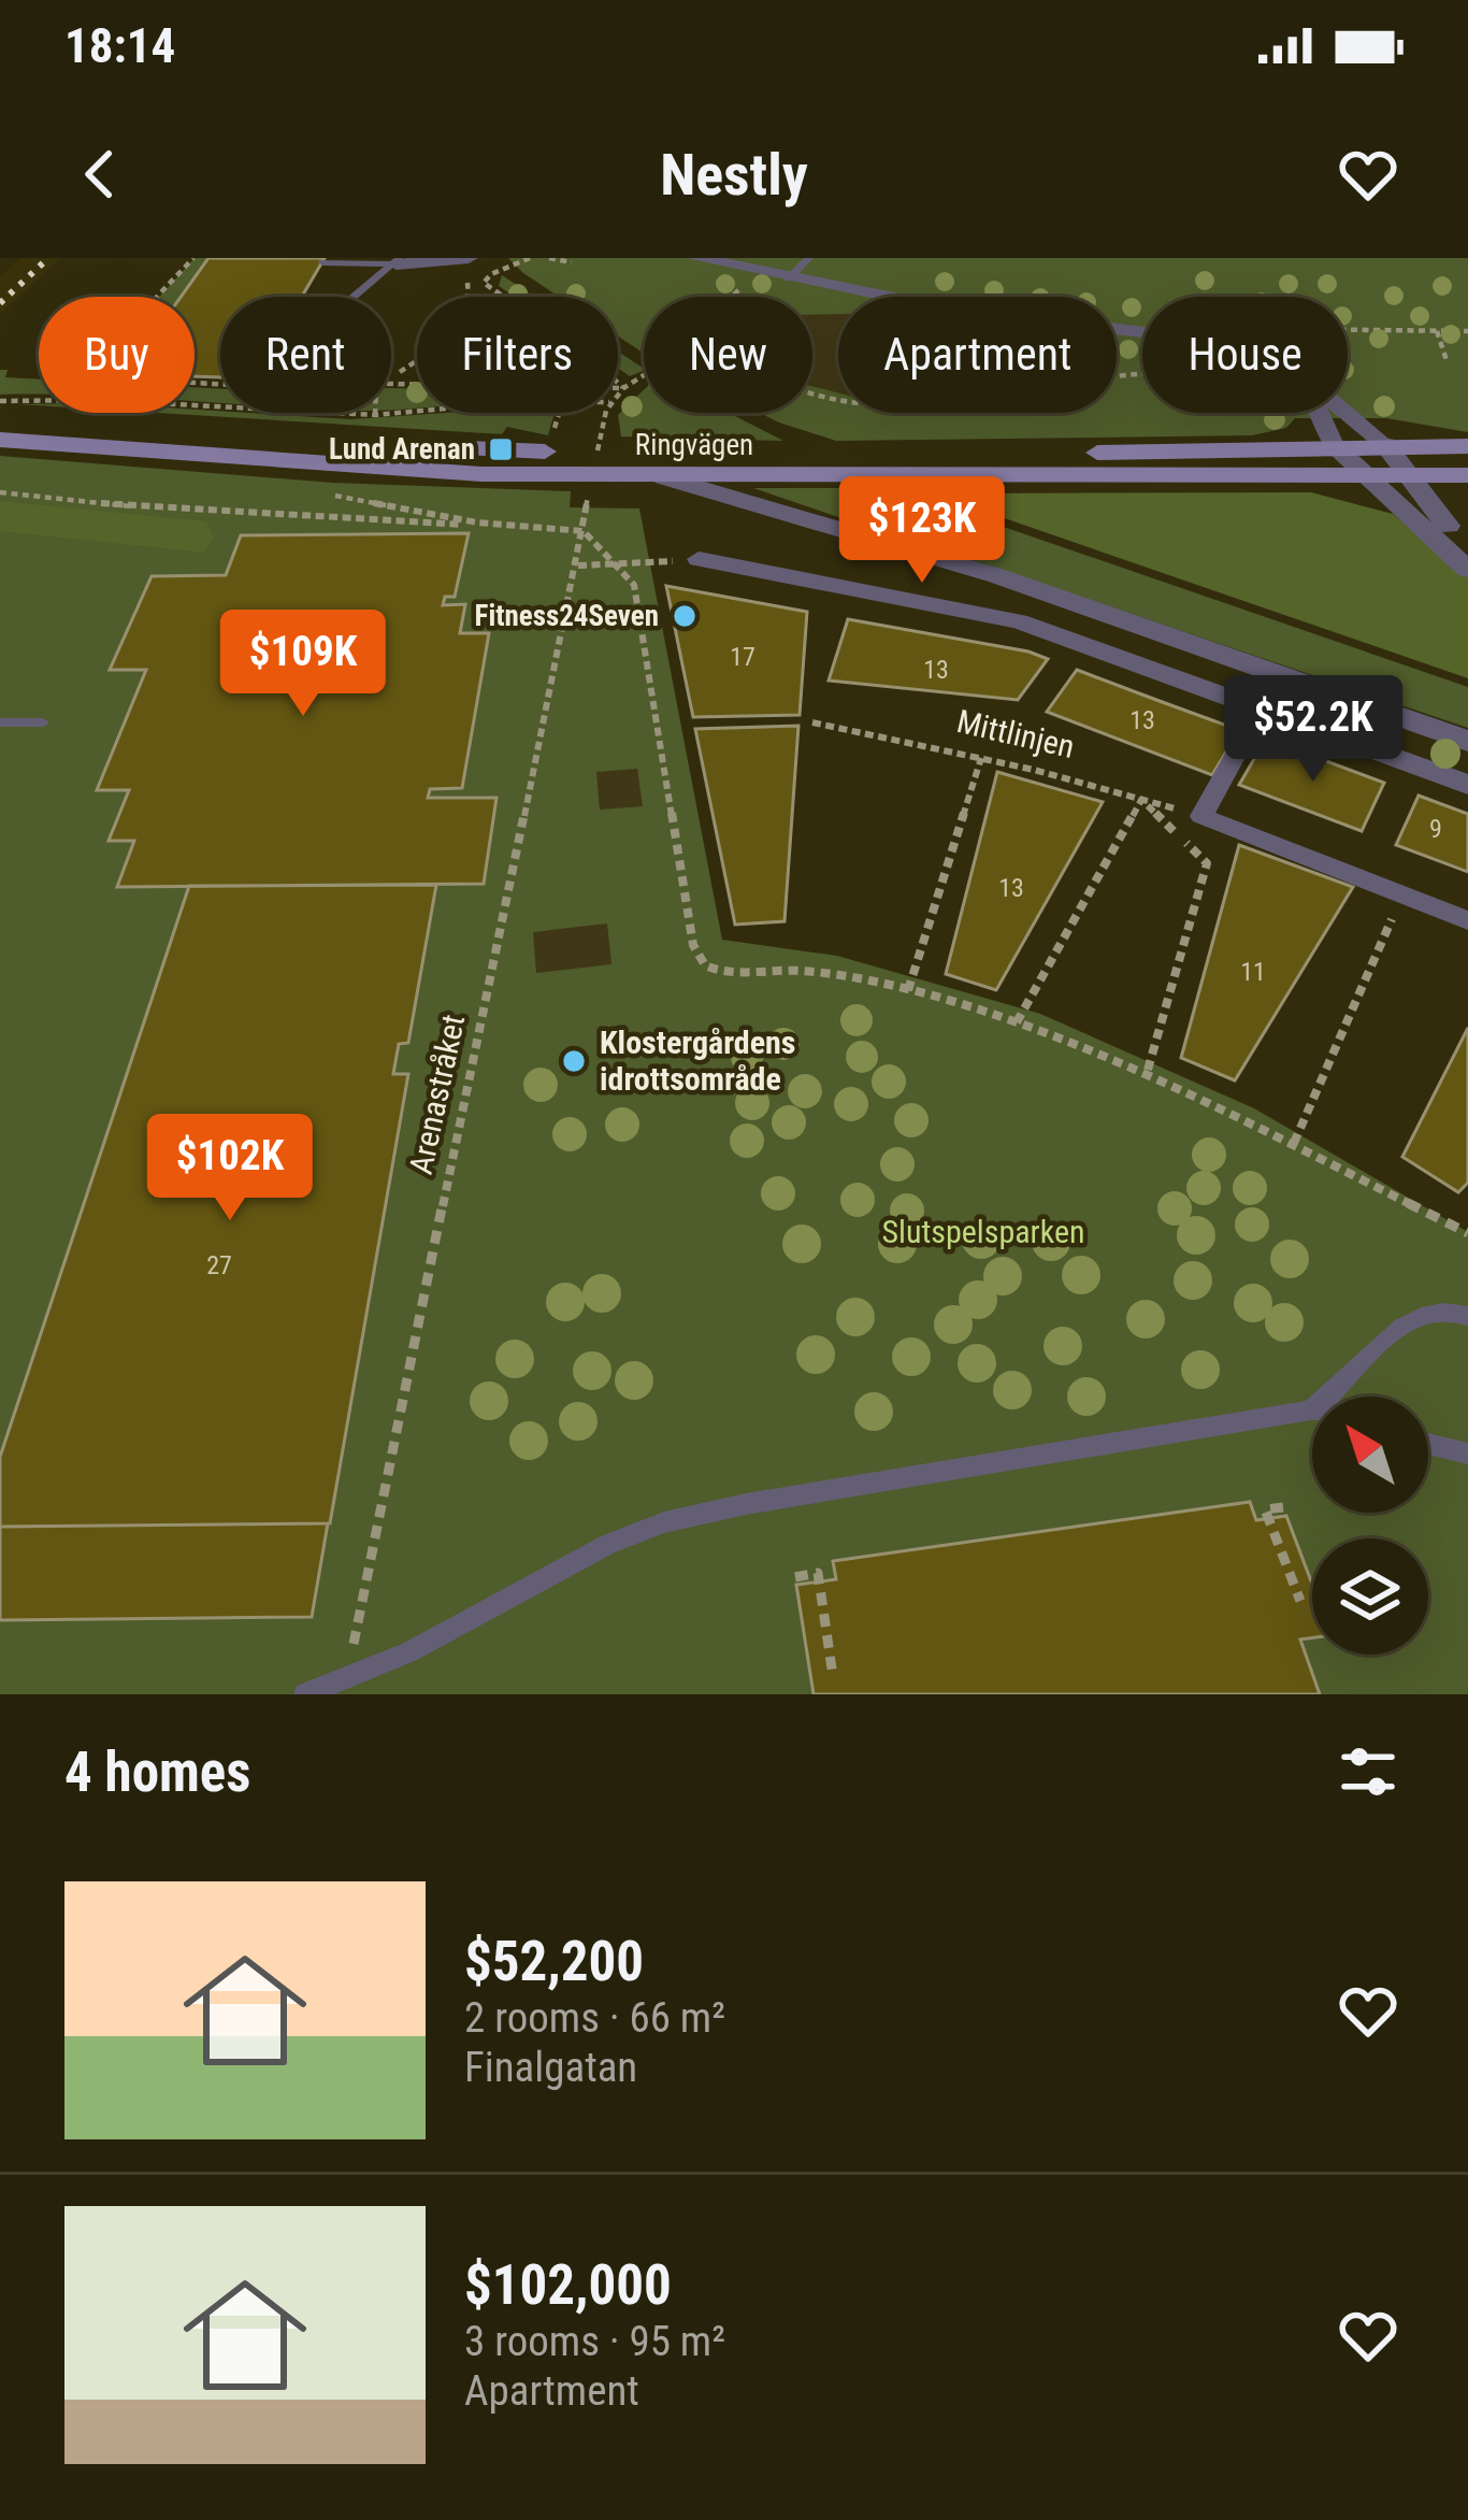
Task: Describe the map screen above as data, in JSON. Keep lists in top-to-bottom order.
{
  "streets": {
    "main road": ["Ringvägen"],
    "path": ["Mittlinjen", "Arenastråket"]
  },
  "parks": ["Slutspelsparken"],
  "places": {
    "transit": ["Lund Arenan"],
    "other": ["Fitness24Seven", "Klostergårdens idrottsområde"]
  },
  "house_numbers": [
    "17",
    "13",
    "13",
    "9",
    "13",
    "11",
    "27"
  ],
  "north": "top left",
  "page": {
    "status": "18:14",
    "header": "Nestly",
    "chip": [
      "Buy",
      "Rent",
      "Filters",
      "New",
      "Apartment",
      "House"
    ],
    "price": [
      "$123K",
      "$109K",
      "$52.2K",
      "$102K"
    ],
    "heading": "4 homes",
    "list": [
      {
        "name": "$52,200",
        "note": "2 rooms · 66 m² · Finalgatan"
      },
      {
        "name": "$102,000",
        "note": "3 rooms · 95 m² · Apartment"
      }
    ]
  }
}
